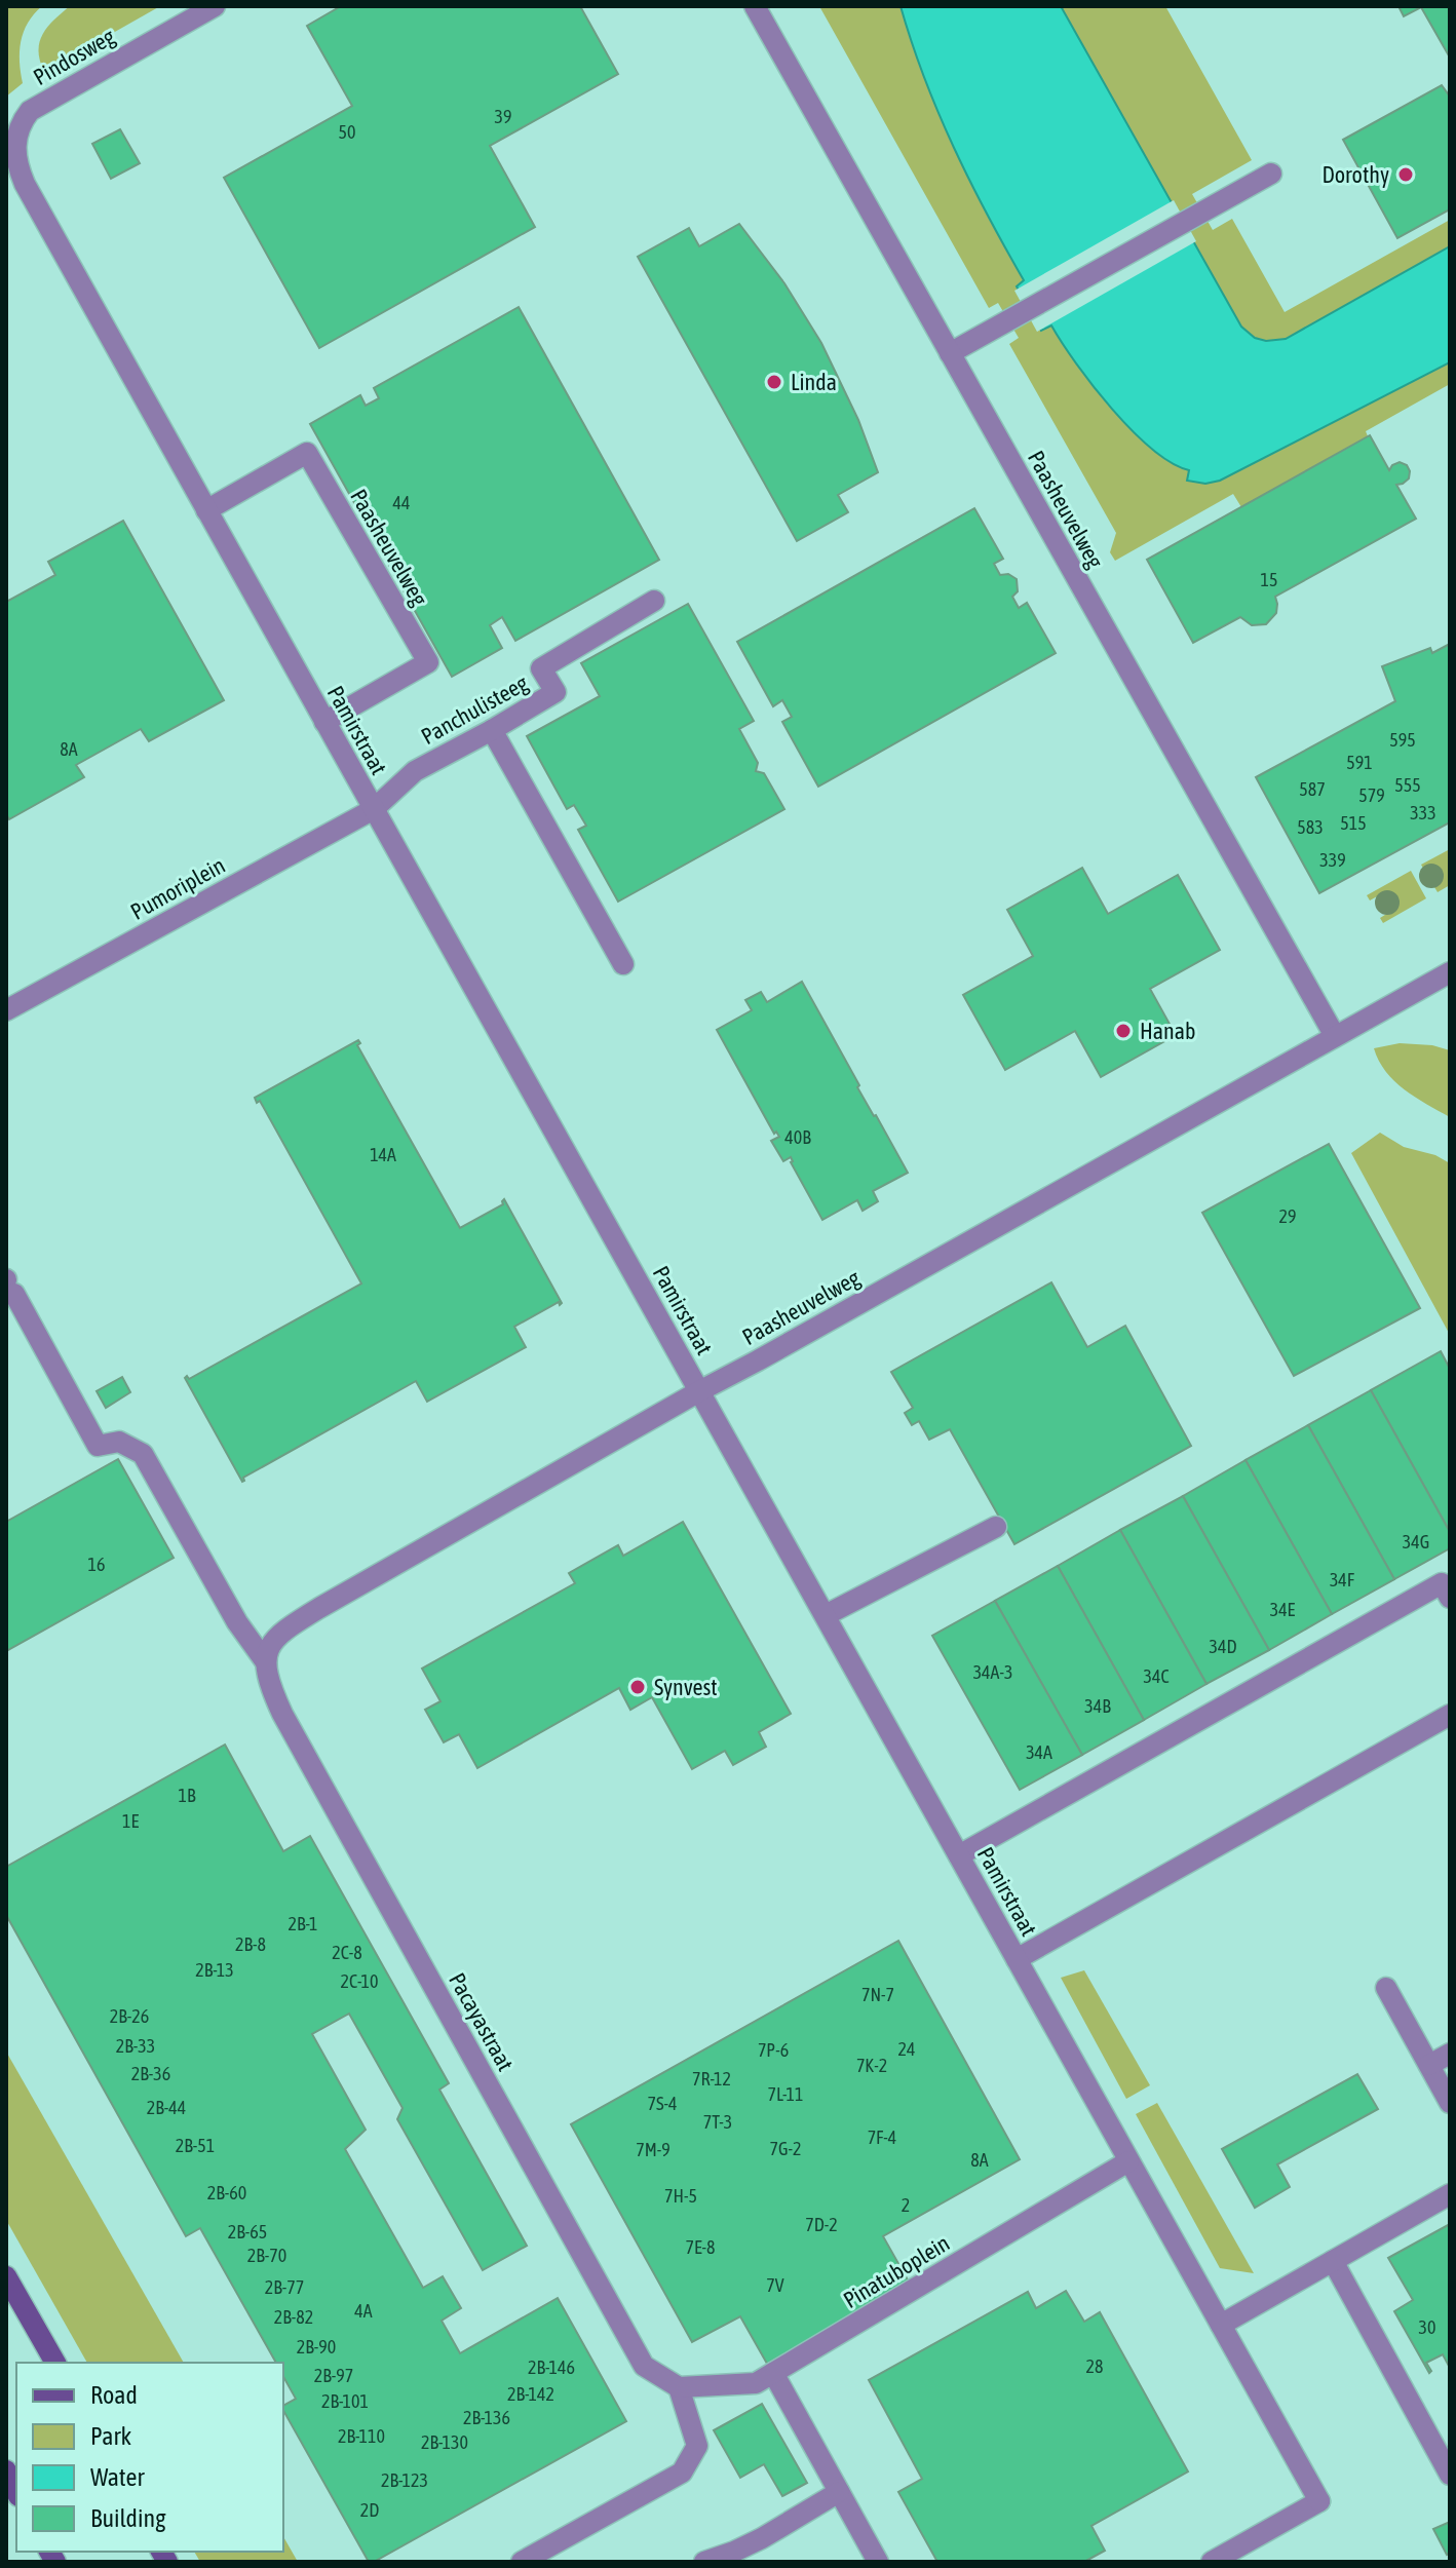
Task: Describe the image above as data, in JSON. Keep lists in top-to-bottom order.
{
  "streets": {
    "street": [
      "Pindosweg",
      "Paasheuvelweg",
      "Panchulisteeg",
      "Pamirstraat",
      "Pumoriplein",
      "Pacayastraat",
      "Pinatuboplein"
    ]
  },
  "crossings": [
    ["Pindosweg", "Pamirstraat"],
    ["Paasheuvelweg", "Pamirstraat"],
    ["Paasheuvelweg", "Pacayastraat"],
    ["Panchulisteeg", "Pamirstraat"],
    ["Panchulisteeg", "Pumoriplein"],
    ["Pamirstraat", "Pumoriplein"],
    ["Pamirstraat", "Pinatuboplein"],
    ["Pacayastraat", "Pinatuboplein"]
  ],
  "places": [
    "Dorothy",
    "Linda",
    "Hanab",
    "Synvest"
  ],
  "house_numbers": [
    "39",
    "50",
    "44",
    "15",
    "595",
    "8A",
    "591",
    "555",
    "587",
    "579",
    "333",
    "515",
    "583",
    "339",
    "40B",
    "14A",
    "29",
    "34G",
    "16",
    "34F",
    "34E",
    "34D",
    "34A-3",
    "34C",
    "34B",
    "34A",
    "1B",
    "1E",
    "2B-1",
    "2B-8",
    "2C-8",
    "2B-13",
    "2C-10",
    "7N-7",
    "2B-26",
    "2B-33",
    "24",
    "7P-6",
    "7K-2",
    "2B-36",
    "7R-12",
    "7L-11",
    "7S-4",
    "2B-44",
    "7T-3",
    "7F-4",
    "2B-51",
    "7G-2",
    "7M-9",
    "8A",
    "2B-60",
    "7H-5",
    "2",
    "7D-2",
    "2B-65",
    "7E-8",
    "2B-70",
    "7V",
    "2B-77",
    "4A",
    "2B-82",
    "30",
    "2B-90",
    "28",
    "2B-146",
    "2B-97",
    "2B-142",
    "2B-101",
    "2B-136",
    "2B-110",
    "2B-130",
    "2B-123",
    "2D"
  ],
  "legend": [
    "Road",
    "Park",
    "Water",
    "Building"
  ]
}
